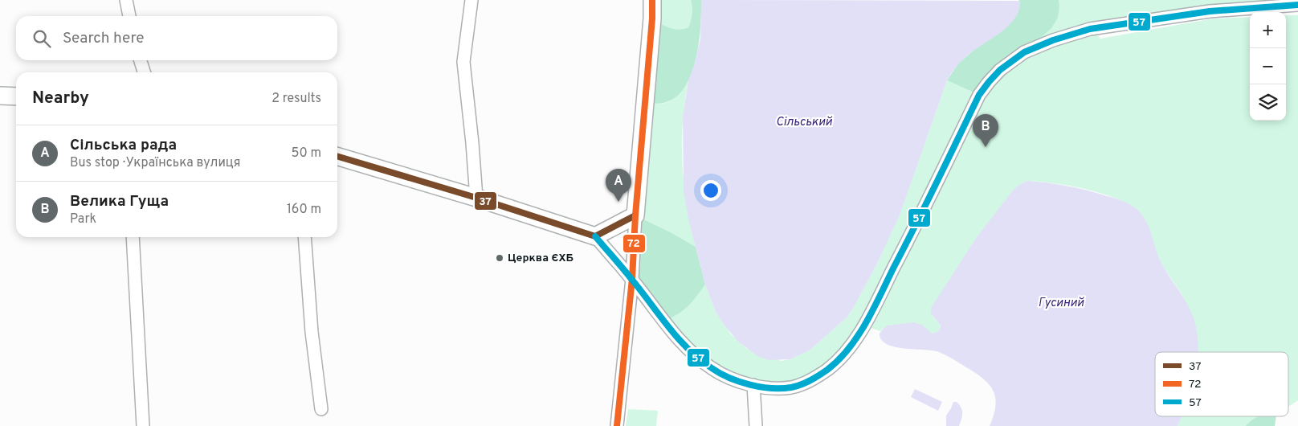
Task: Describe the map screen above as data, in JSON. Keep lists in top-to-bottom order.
{
  "water": ["Сільський", "Гусиний"],
  "places": ["Церква ЄХБ"],
  "lines": ["transit line 72", "transit line 57", "transit line 37"],
  "legend": ["37", "72", "57"],
  "page": {
    "map_buttons": ["+", "−"],
    "search": "Search here",
    "heading": ["Nearby", "2 results"],
    "pins": ["B", "A"],
    "list": [
      {
        "mark": "A",
        "name": "Сільська рада",
        "note": "Bus stop · Українська вулиця",
        "value": "50 m"
      },
      {
        "mark": "B",
        "name": "Велика Гуща",
        "note": "Park",
        "value": "160 m"
      }
    ]
  }
}
